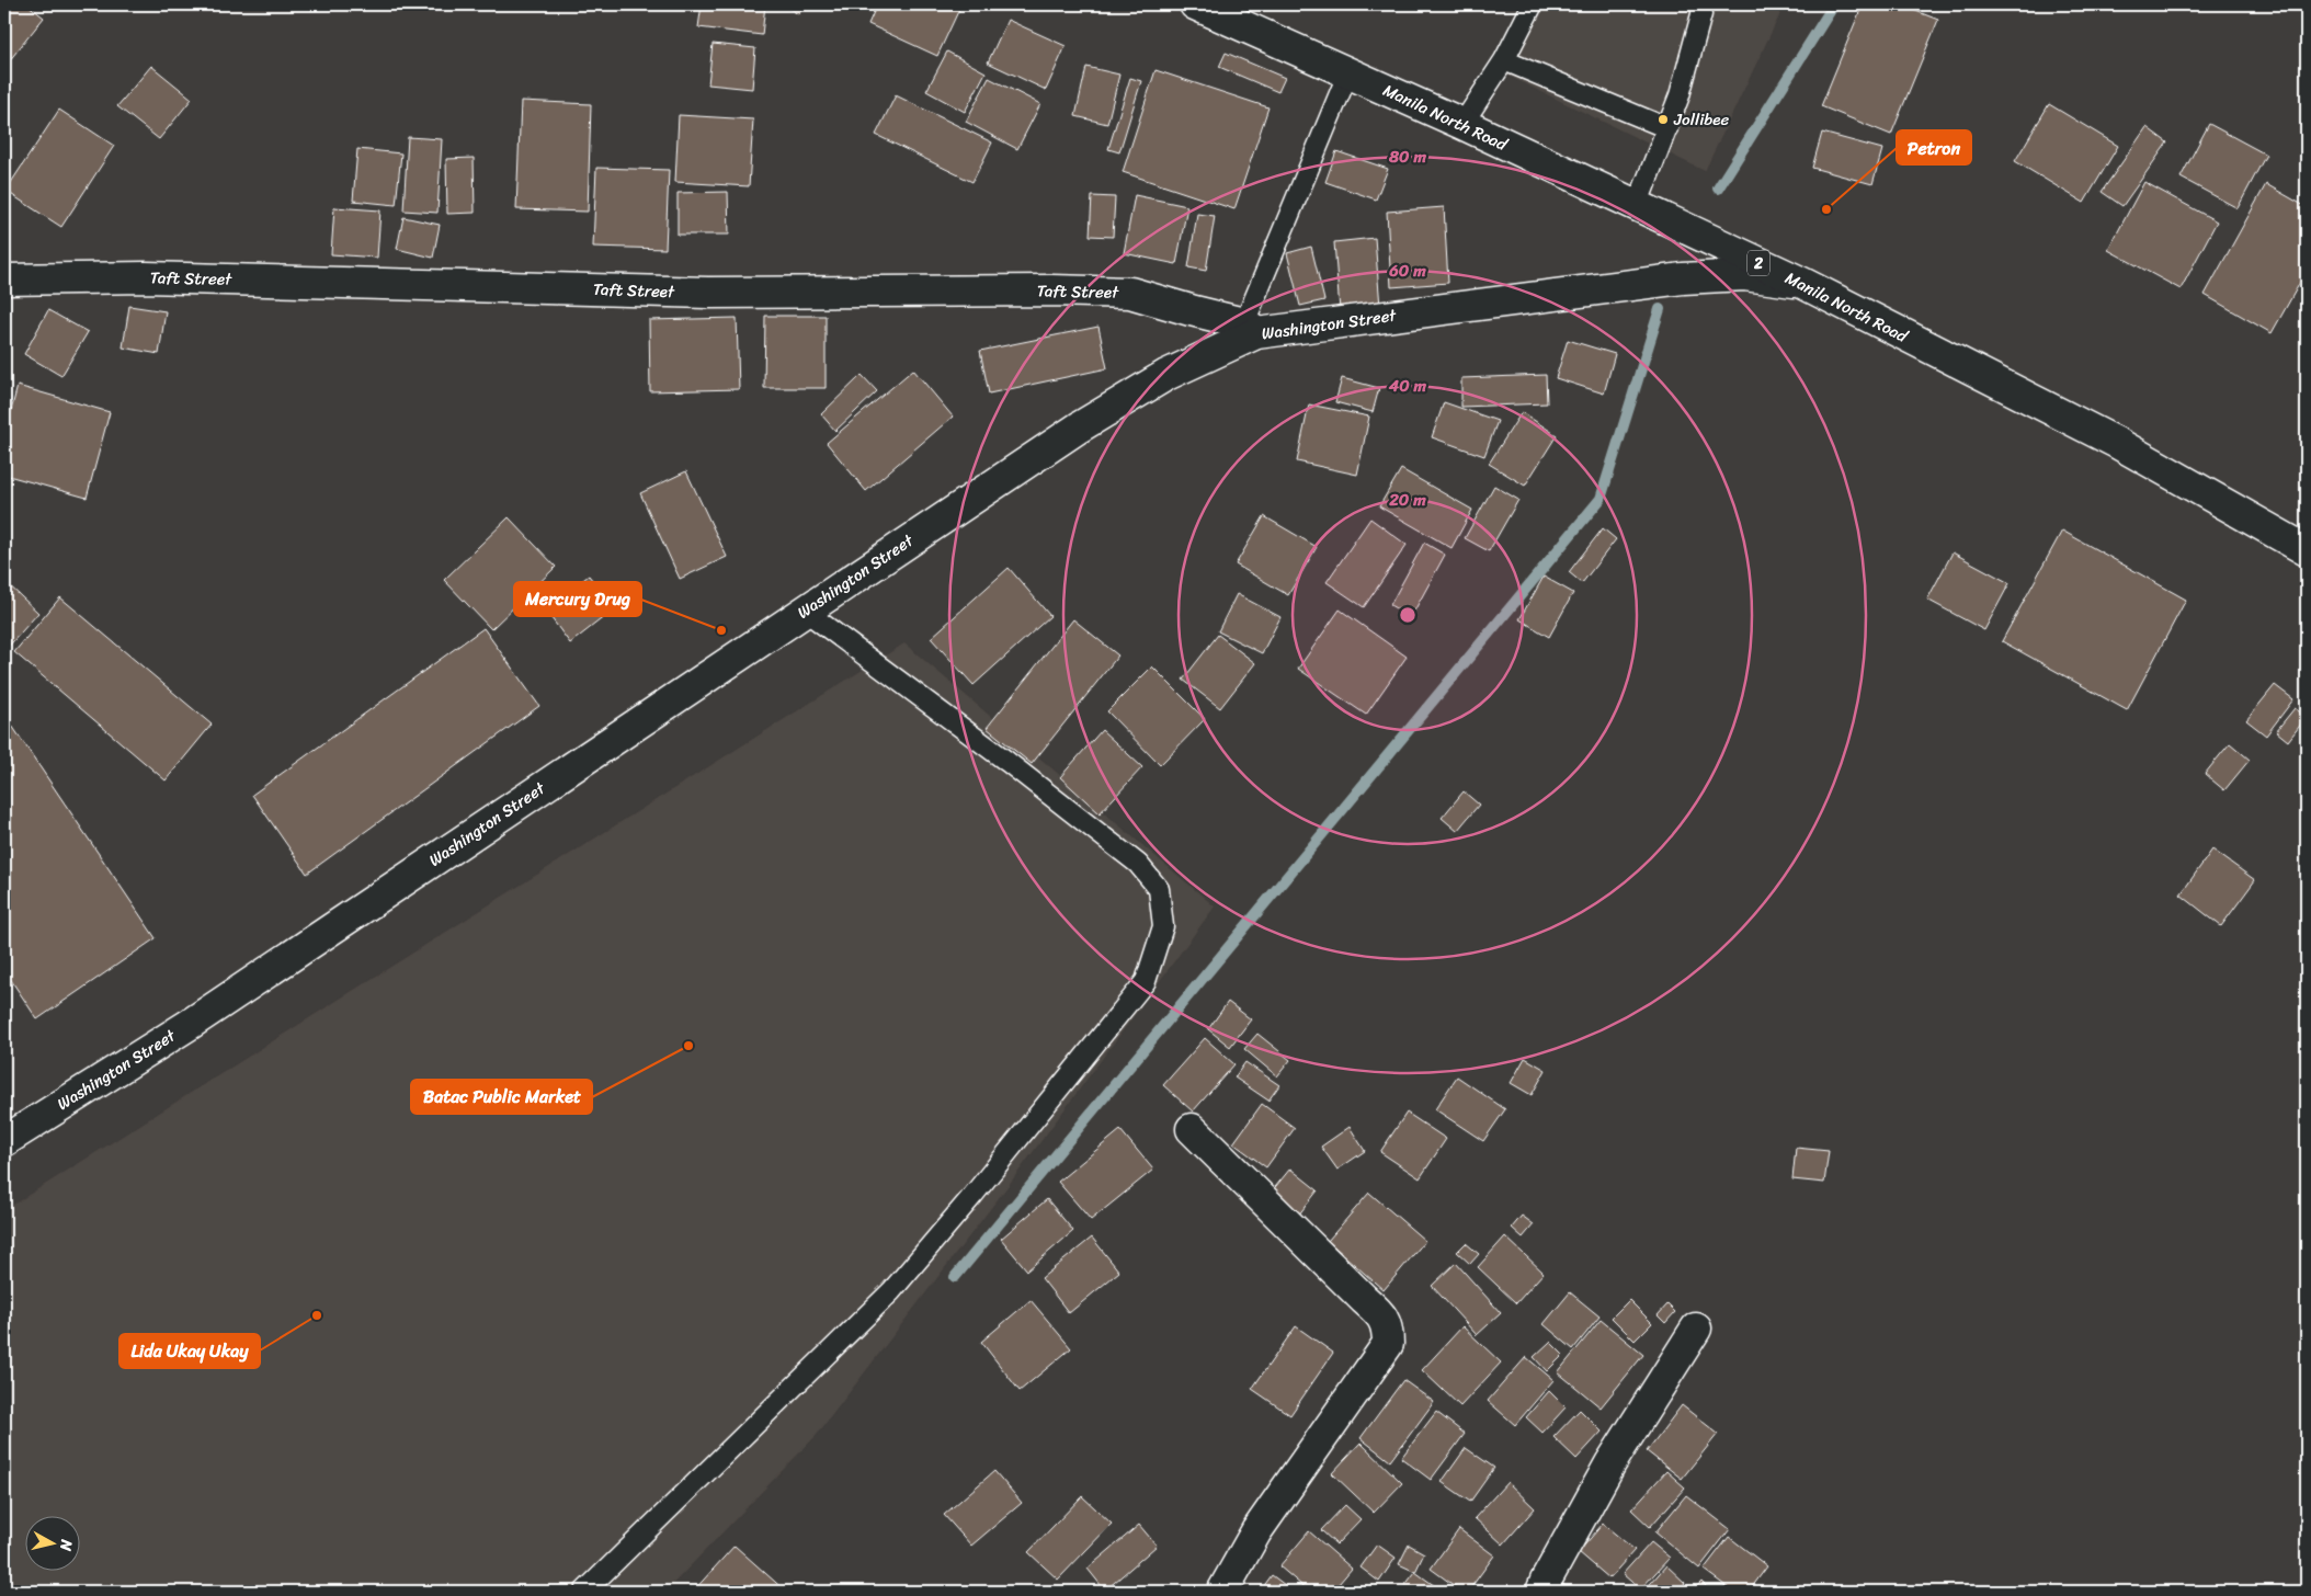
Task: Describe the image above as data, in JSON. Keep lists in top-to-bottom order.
{
  "streets": {
    "main road": [
      "Manila North Road",
      "2",
      "Taft Street",
      "Washington Street"
    ]
  },
  "crossings": [
    ["Manila North Road", "Washington Street"],
    ["Taft Street", "Washington Street"]
  ],
  "places": [
    "Jollibee",
    "Petron",
    "Mercury Drug",
    "Batac Public Market",
    "Lida Ukay Ukay"
  ],
  "north": "right",
  "rings": [
    "80 m",
    "60 m",
    "40 m",
    "20 m"
  ]
}
